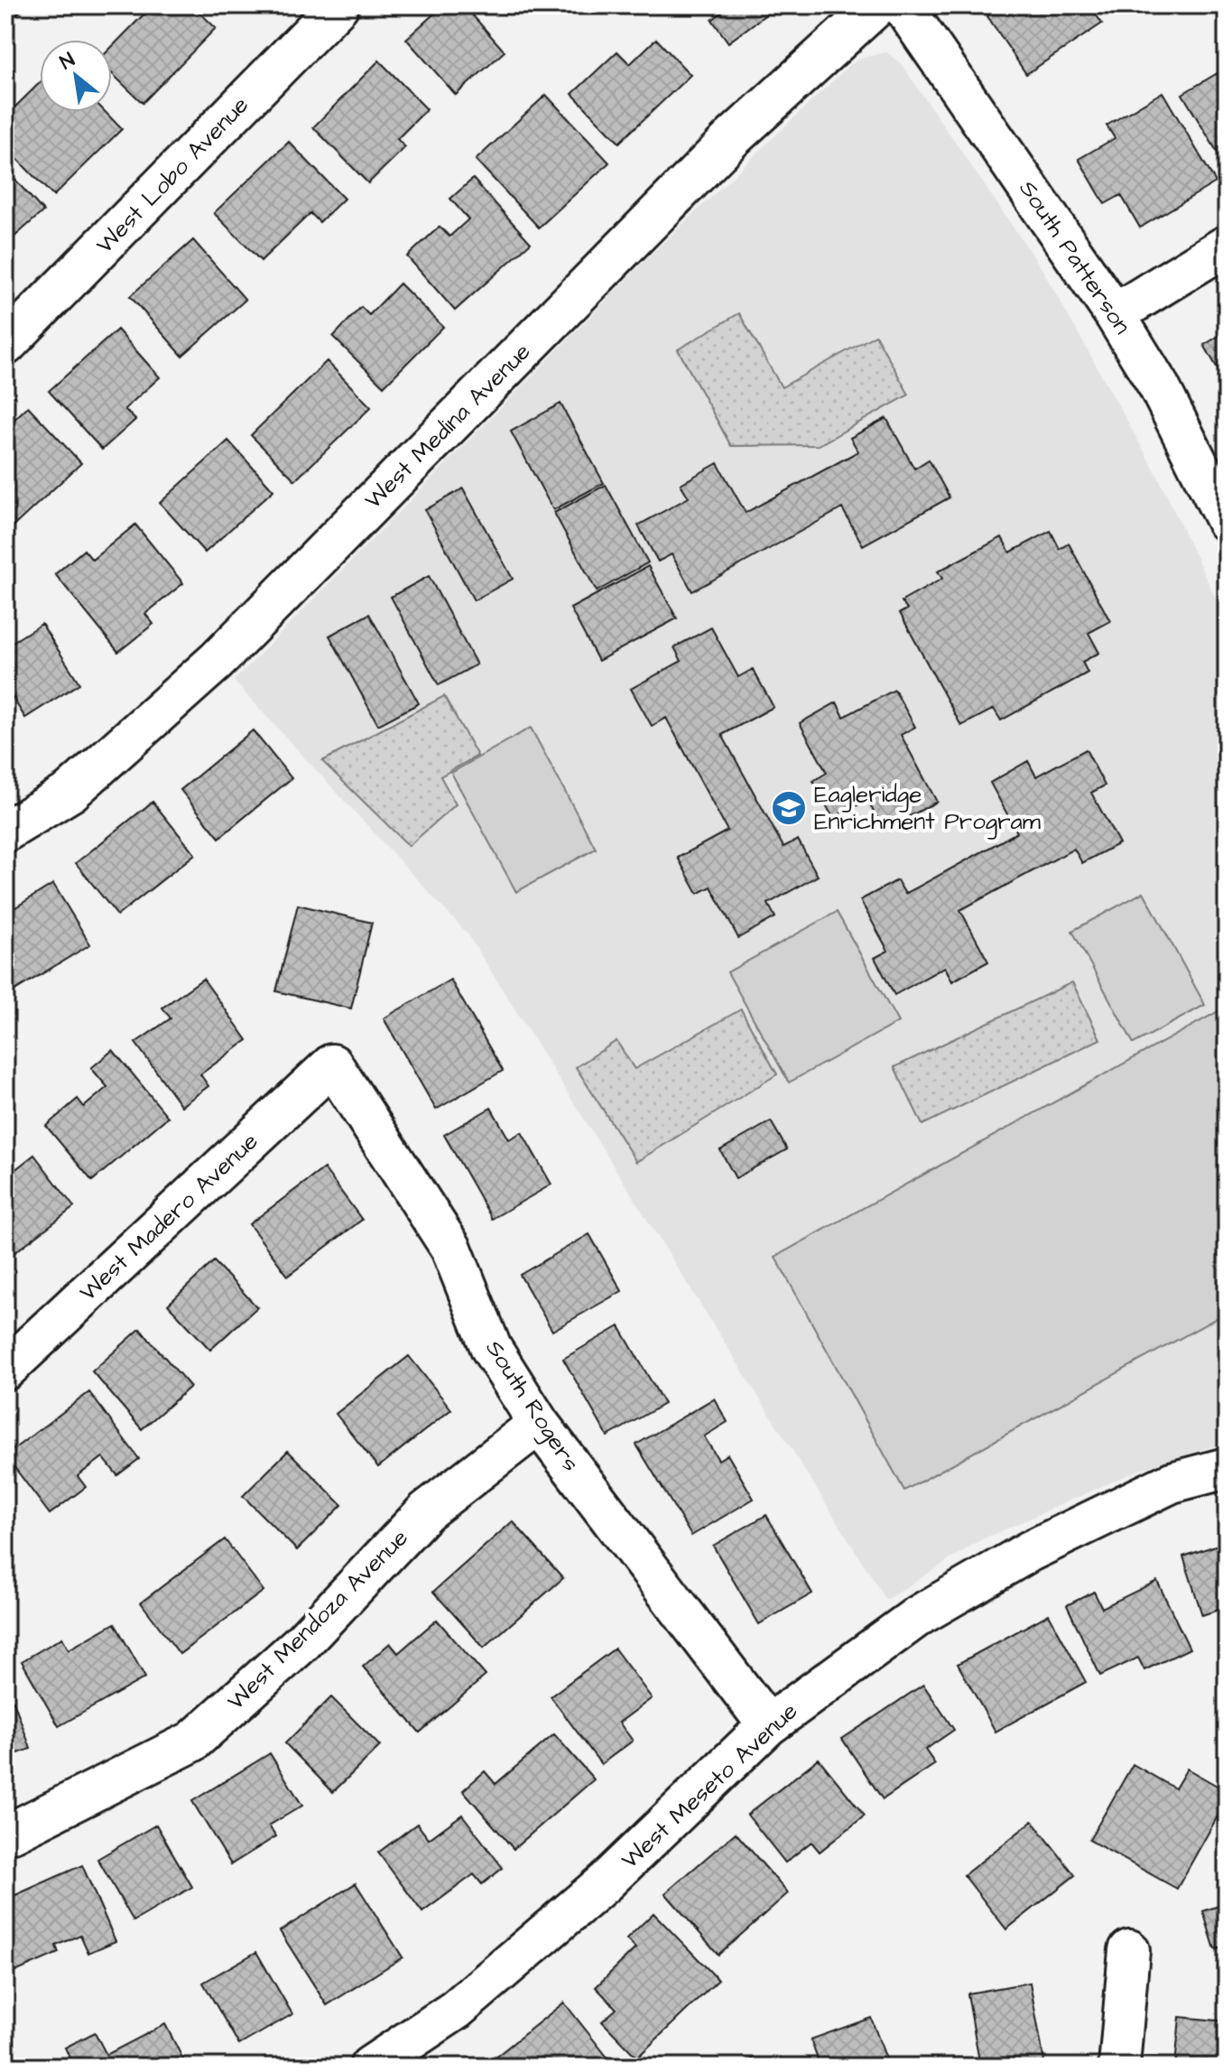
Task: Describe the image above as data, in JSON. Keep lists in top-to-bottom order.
{
  "streets": {
    "street": [
      "West Lobo Avenue",
      "South Patterson",
      "West Medina Avenue",
      "West Madero Avenue",
      "South Rogers",
      "West Mendoza Avenue",
      "West Meseto Avenue"
    ]
  },
  "crossings": [
    ["West Madero Avenue", "South Rogers"],
    ["South Rogers", "West Mendoza Avenue"],
    ["South Rogers", "West Meseto Avenue"]
  ],
  "places": {
    "school or university": ["Eagleridge Enrichment Program"]
  },
  "north": "top left"
}
